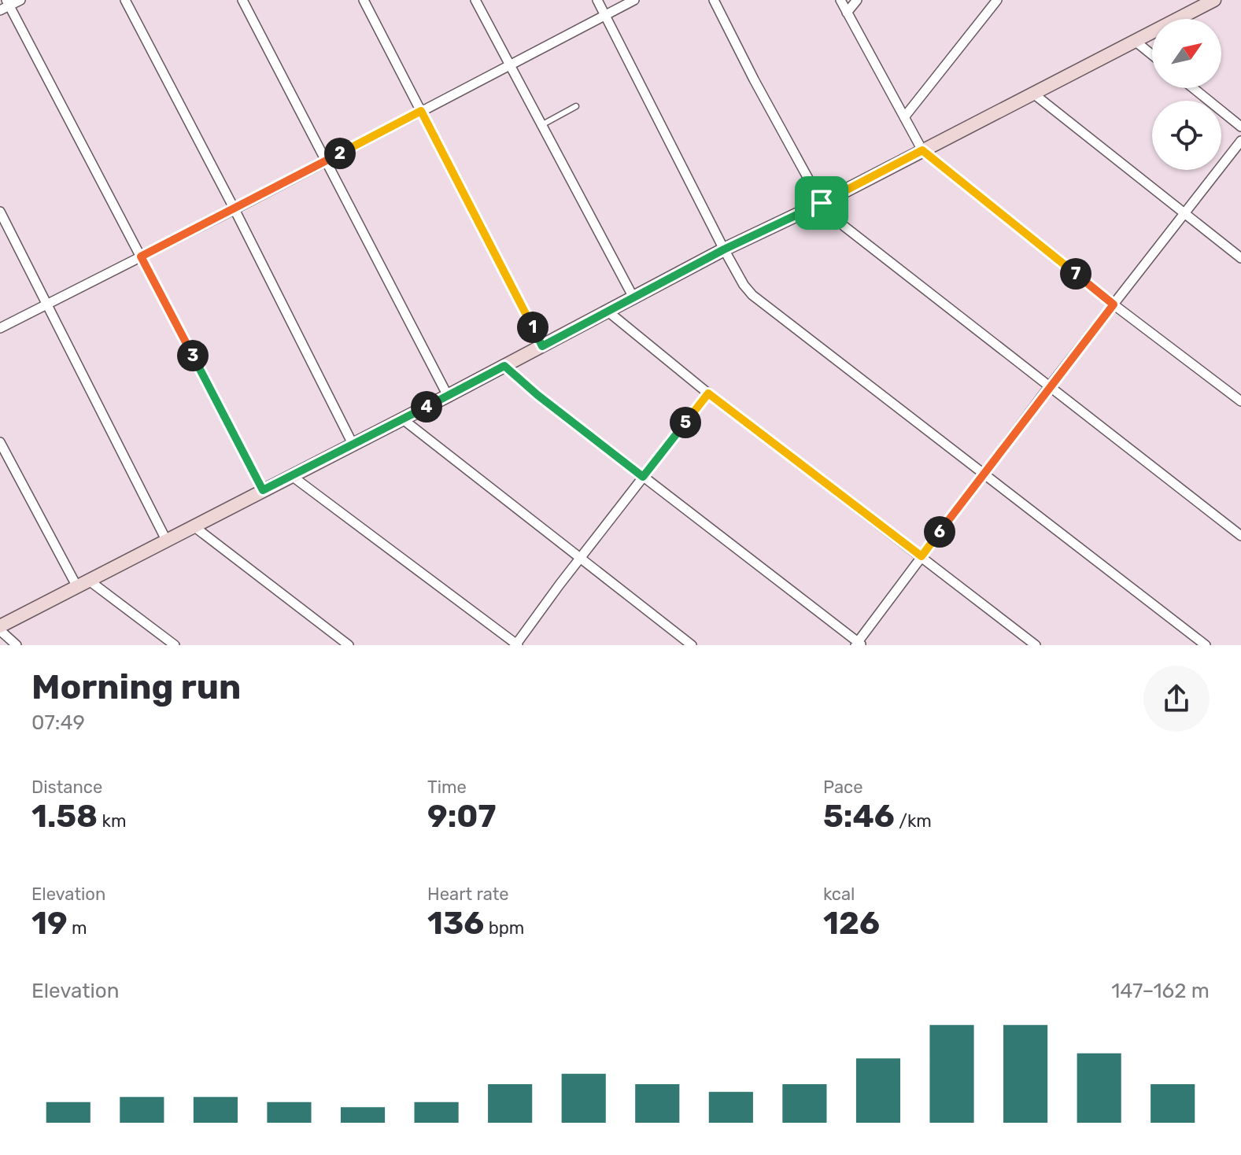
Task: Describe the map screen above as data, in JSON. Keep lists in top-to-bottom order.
{
  "north": "top right",
  "page": {
    "pins": [
      "2",
      "7",
      "1",
      "3",
      "4",
      "5",
      "6"
    ],
    "heading": ["Morning run", "07:49"],
    "stats": [
      ["Distance", "1.58 km"],
      ["Time", "9:07"],
      ["Pace", "5:46 /km"],
      ["Elevation", "19 m"],
      ["Heart rate", "136 bpm"],
      ["kcal", "126"]
    ],
    "chart": ["Elevation", "147–162 m"]
  }
}
